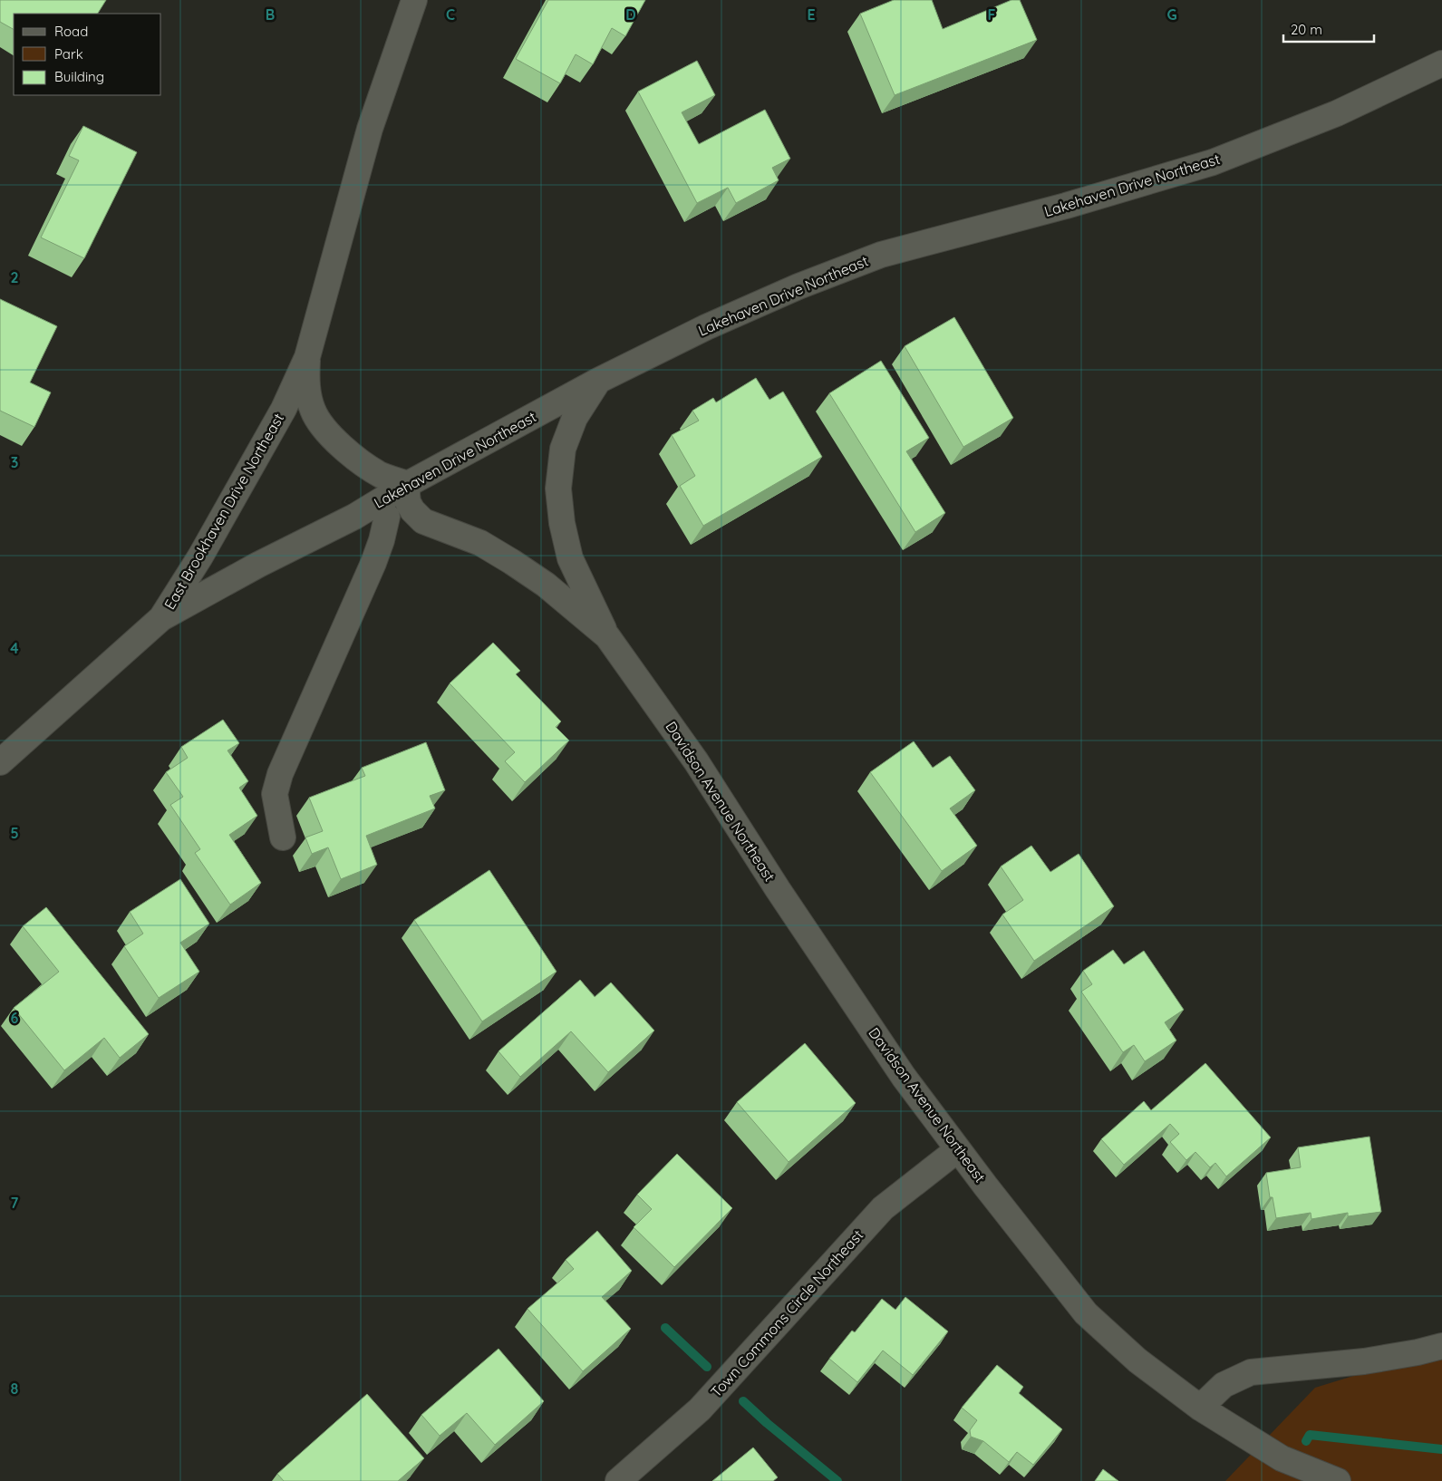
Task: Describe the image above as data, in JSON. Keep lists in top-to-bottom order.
{
  "streets": {
    "street": [
      "Lakehaven Drive Northeast",
      "East Brookhaven Drive Northeast",
      "Davidson Avenue Northeast",
      "Town Commons Circle Northeast"
    ]
  },
  "crossings": [
    ["Lakehaven Drive Northeast", "East Brookhaven Drive Northeast"],
    ["Lakehaven Drive Northeast", "Davidson Avenue Northeast"],
    ["East Brookhaven Drive Northeast", "Davidson Avenue Northeast"],
    ["Davidson Avenue Northeast", "Town Commons Circle Northeast"]
  ],
  "legend": ["Road", "Park", "Building"],
  "scale_bar": "20 m",
  "grid": {
    "columns": [
      "B",
      "C",
      "D",
      "E",
      "F",
      "G"
    ],
    "rows": [
      "2",
      "3",
      "4",
      "5",
      "6",
      "7",
      "8"
    ]
  }
}
